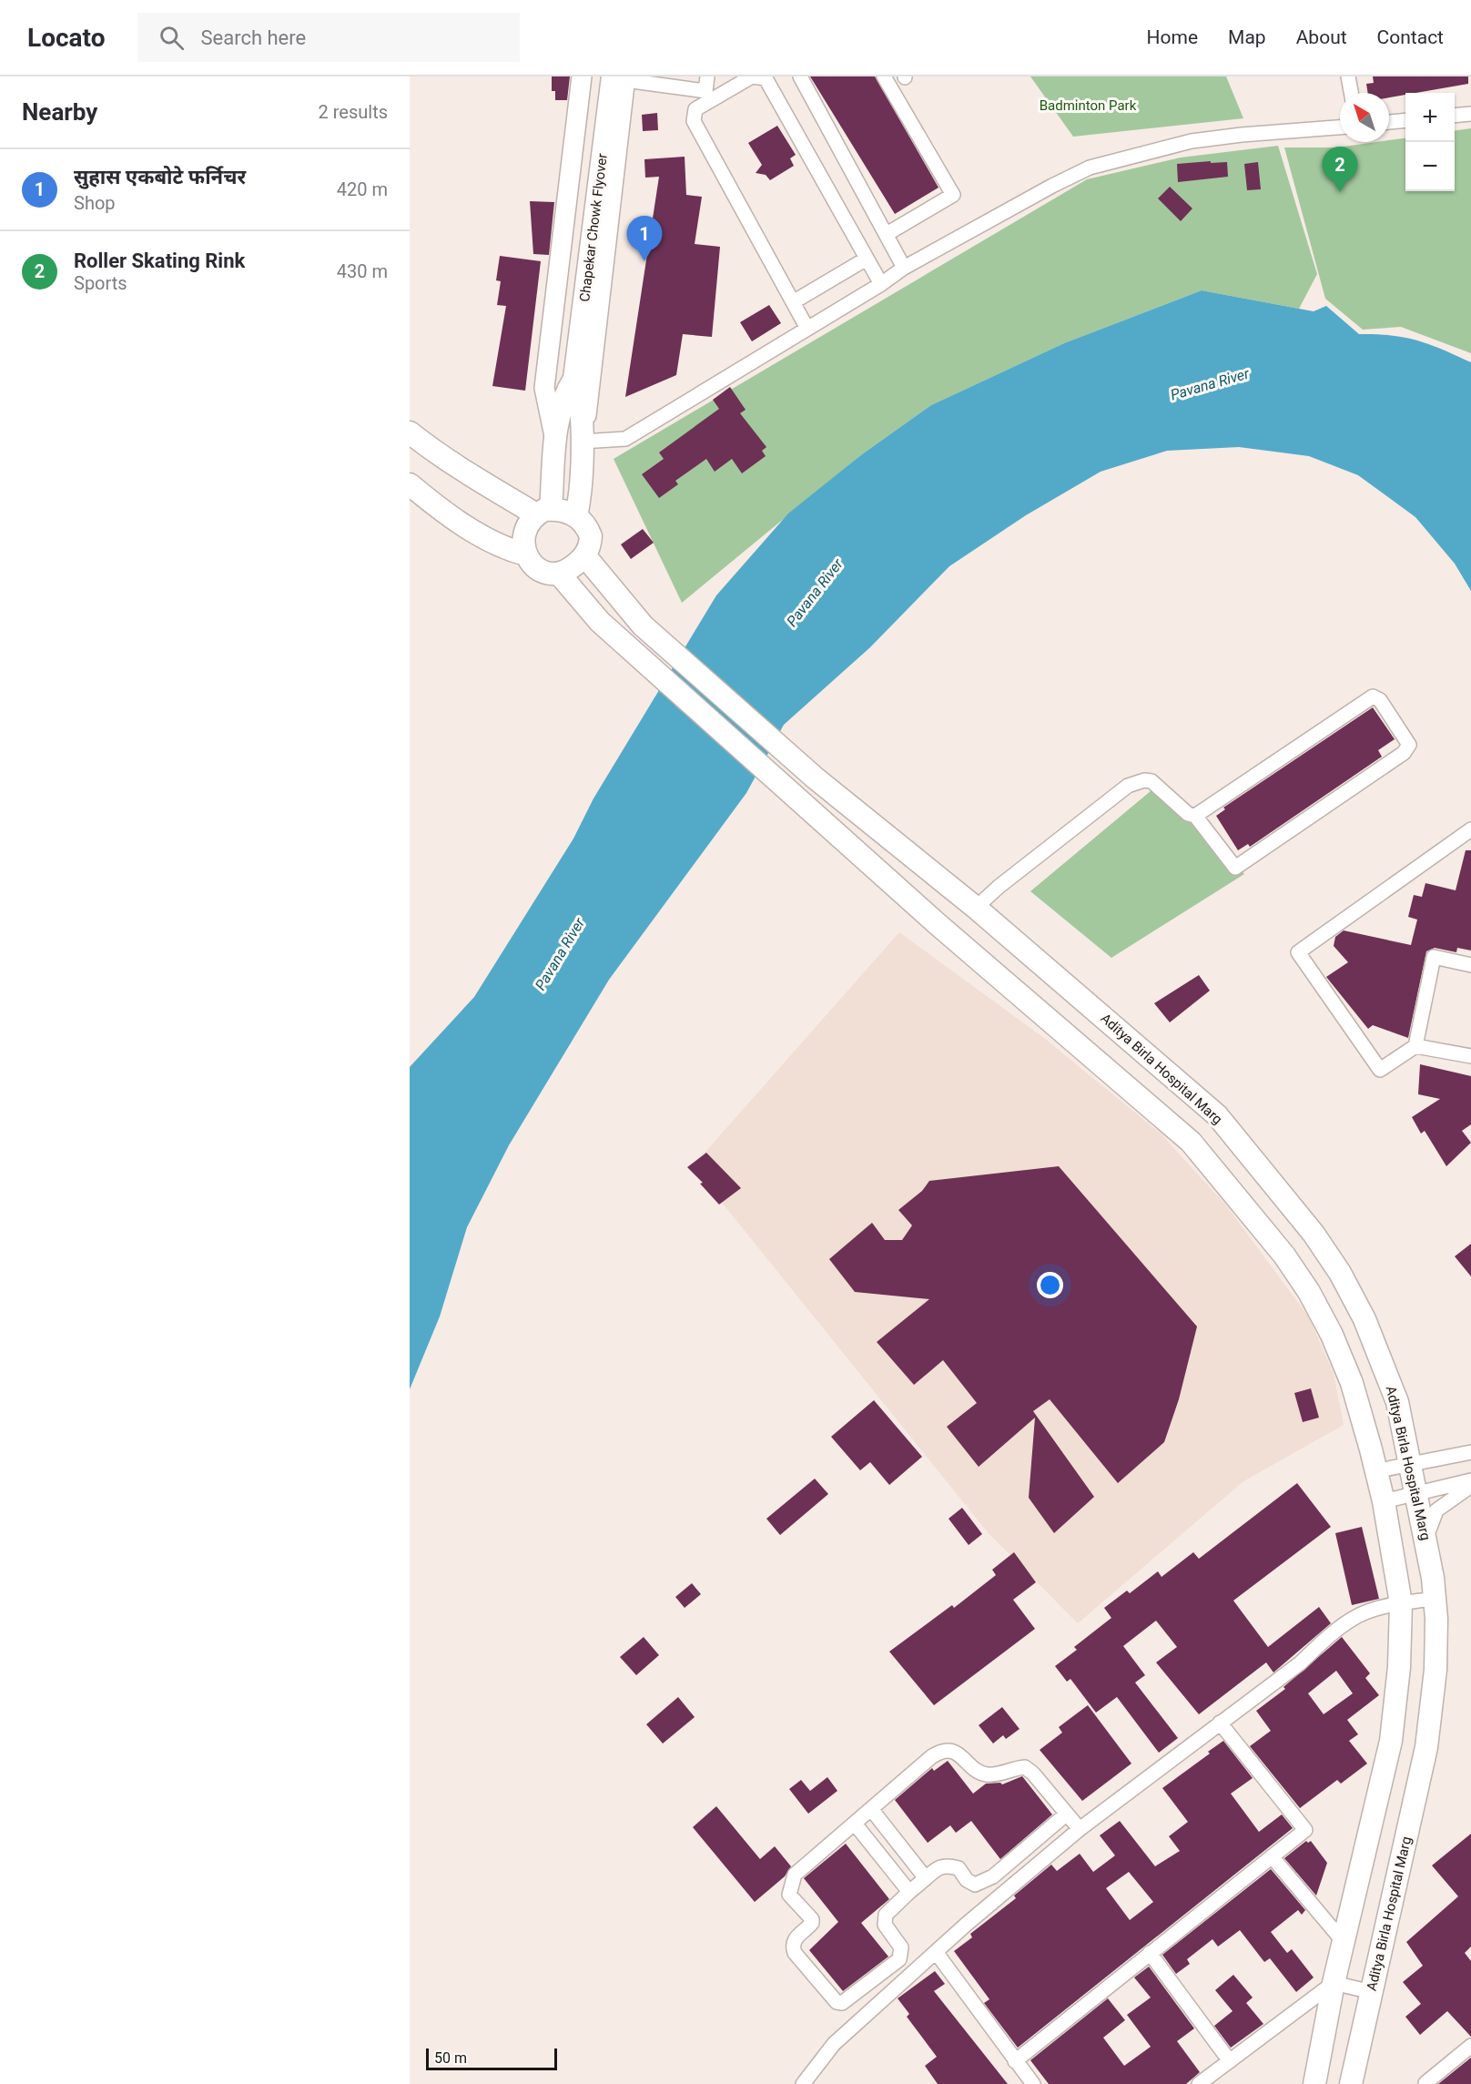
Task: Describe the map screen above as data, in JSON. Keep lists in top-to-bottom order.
{
  "streets": {
    "main road": ["Chapekar Chowk Flyover", "Aditya Birla Hospital Marg"]
  },
  "crossings": [
    ["Chapekar Chowk Flyover", "Aditya Birla Hospital Marg"]
  ],
  "water": ["Pavana River"],
  "parks": ["Badminton Park"],
  "scale_bar": "50 m",
  "north": "top left",
  "page": {
    "header": "Locato",
    "search": "Search here",
    "nav": [
      "Home",
      "Map",
      "About",
      "Contact"
    ],
    "heading": ["Nearby", "2 results"],
    "map_buttons": ["+", "−"],
    "pins": ["2", "1"],
    "list": [
      {
        "mark": "1",
        "name": "सुहास एकबोटे फर्निचर",
        "note": "Shop",
        "value": "420 m"
      },
      {
        "mark": "2",
        "name": "Roller Skating Rink",
        "note": "Sports",
        "value": "430 m"
      }
    ],
    "scale": "50 m"
  }
}
